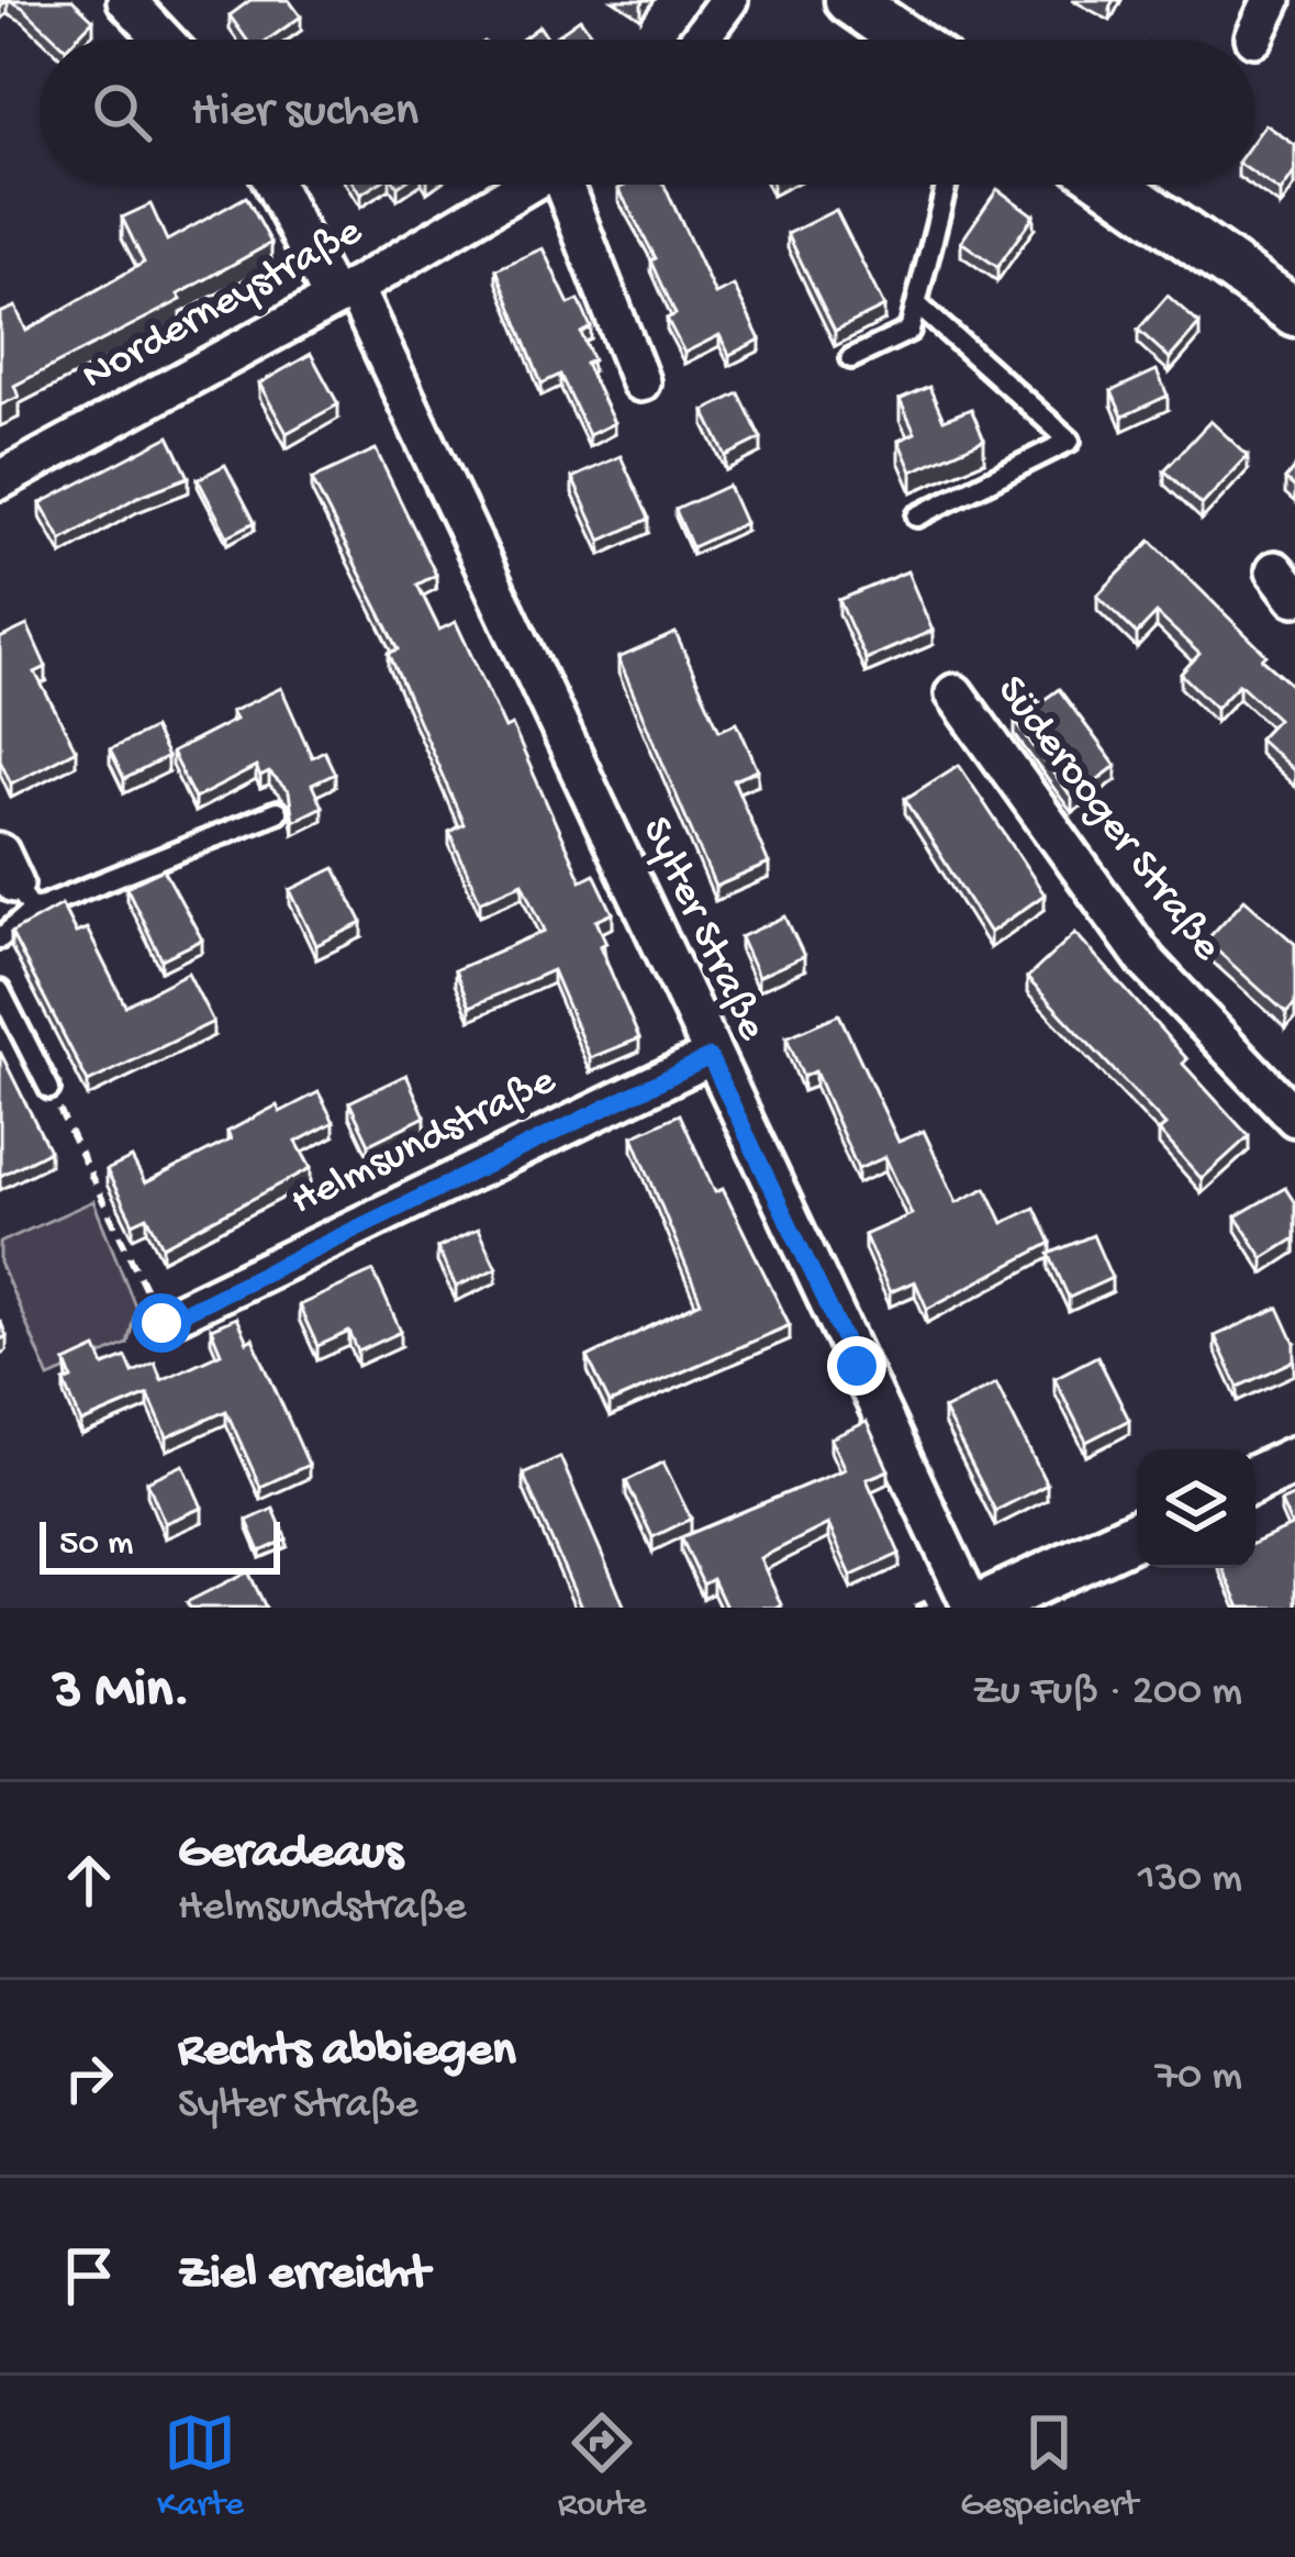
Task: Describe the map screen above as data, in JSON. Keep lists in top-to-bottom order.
{
  "streets": {
    "street": [
      "Norderneystraße",
      "Süderooger Straße",
      "Sylter Straße",
      "Helmsundstraße"
    ]
  },
  "crossings": [
    ["Norderneystraße", "Sylter Straße"],
    ["Sylter Straße", "Helmsundstraße"]
  ],
  "scale_bar": "50 m",
  "page": {
    "search": "Hier suchen",
    "scale": "50 m",
    "heading": ["3 Min.", "Zu Fuß · 200 m"],
    "list": [
      ["Geradeaus", "Helmsundstraße", "130 m"],
      ["Rechts abbiegen", "Sylter Straße", "70 m"],
      "Ziel erreicht"
    ],
    "nav": ["Karte", "Route", "Gespeichert"]
  }
}
